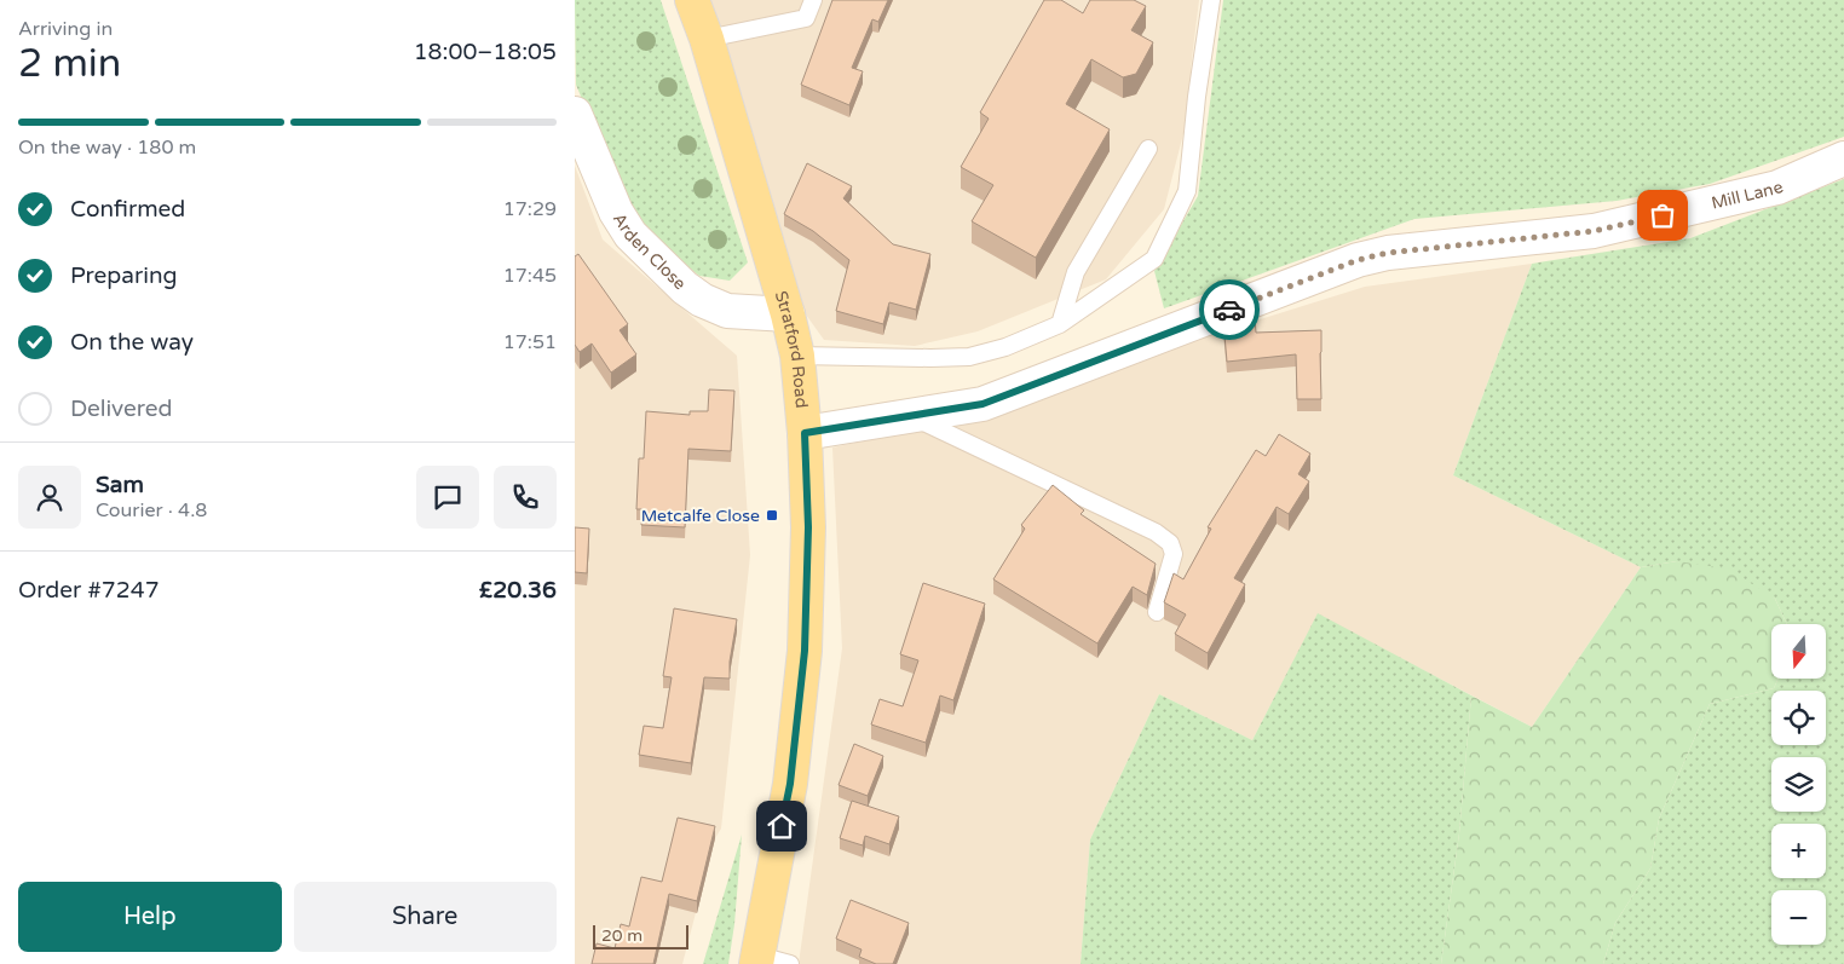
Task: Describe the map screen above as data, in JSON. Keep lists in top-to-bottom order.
{
  "streets": {
    "main road": ["Stratford Road"],
    "street": ["Mill Lane", "Arden Close"]
  },
  "crossings": [
    ["Mill Lane", "Stratford Road"],
    ["Arden Close", "Stratford Road"]
  ],
  "places": {
    "transit": ["Metcalfe Close"]
  },
  "scale_bar": "20 m",
  "north": "bottom",
  "page": {
    "heading": ["2 min", "Arriving in", "18:00–18:05"],
    "panel": [
      "Sam",
      "Courier · 4.8",
      "Order #7247",
      "£20.36"
    ],
    "bar": "On the way · 180 m",
    "list": [
      ["Confirmed", "17:29"],
      ["Preparing", "17:45"],
      ["On the way", "17:51"],
      "Delivered"
    ],
    "map_buttons": ["+", "−"],
    "buttons": ["Help", "Share"],
    "scale": "20 m"
  }
}
